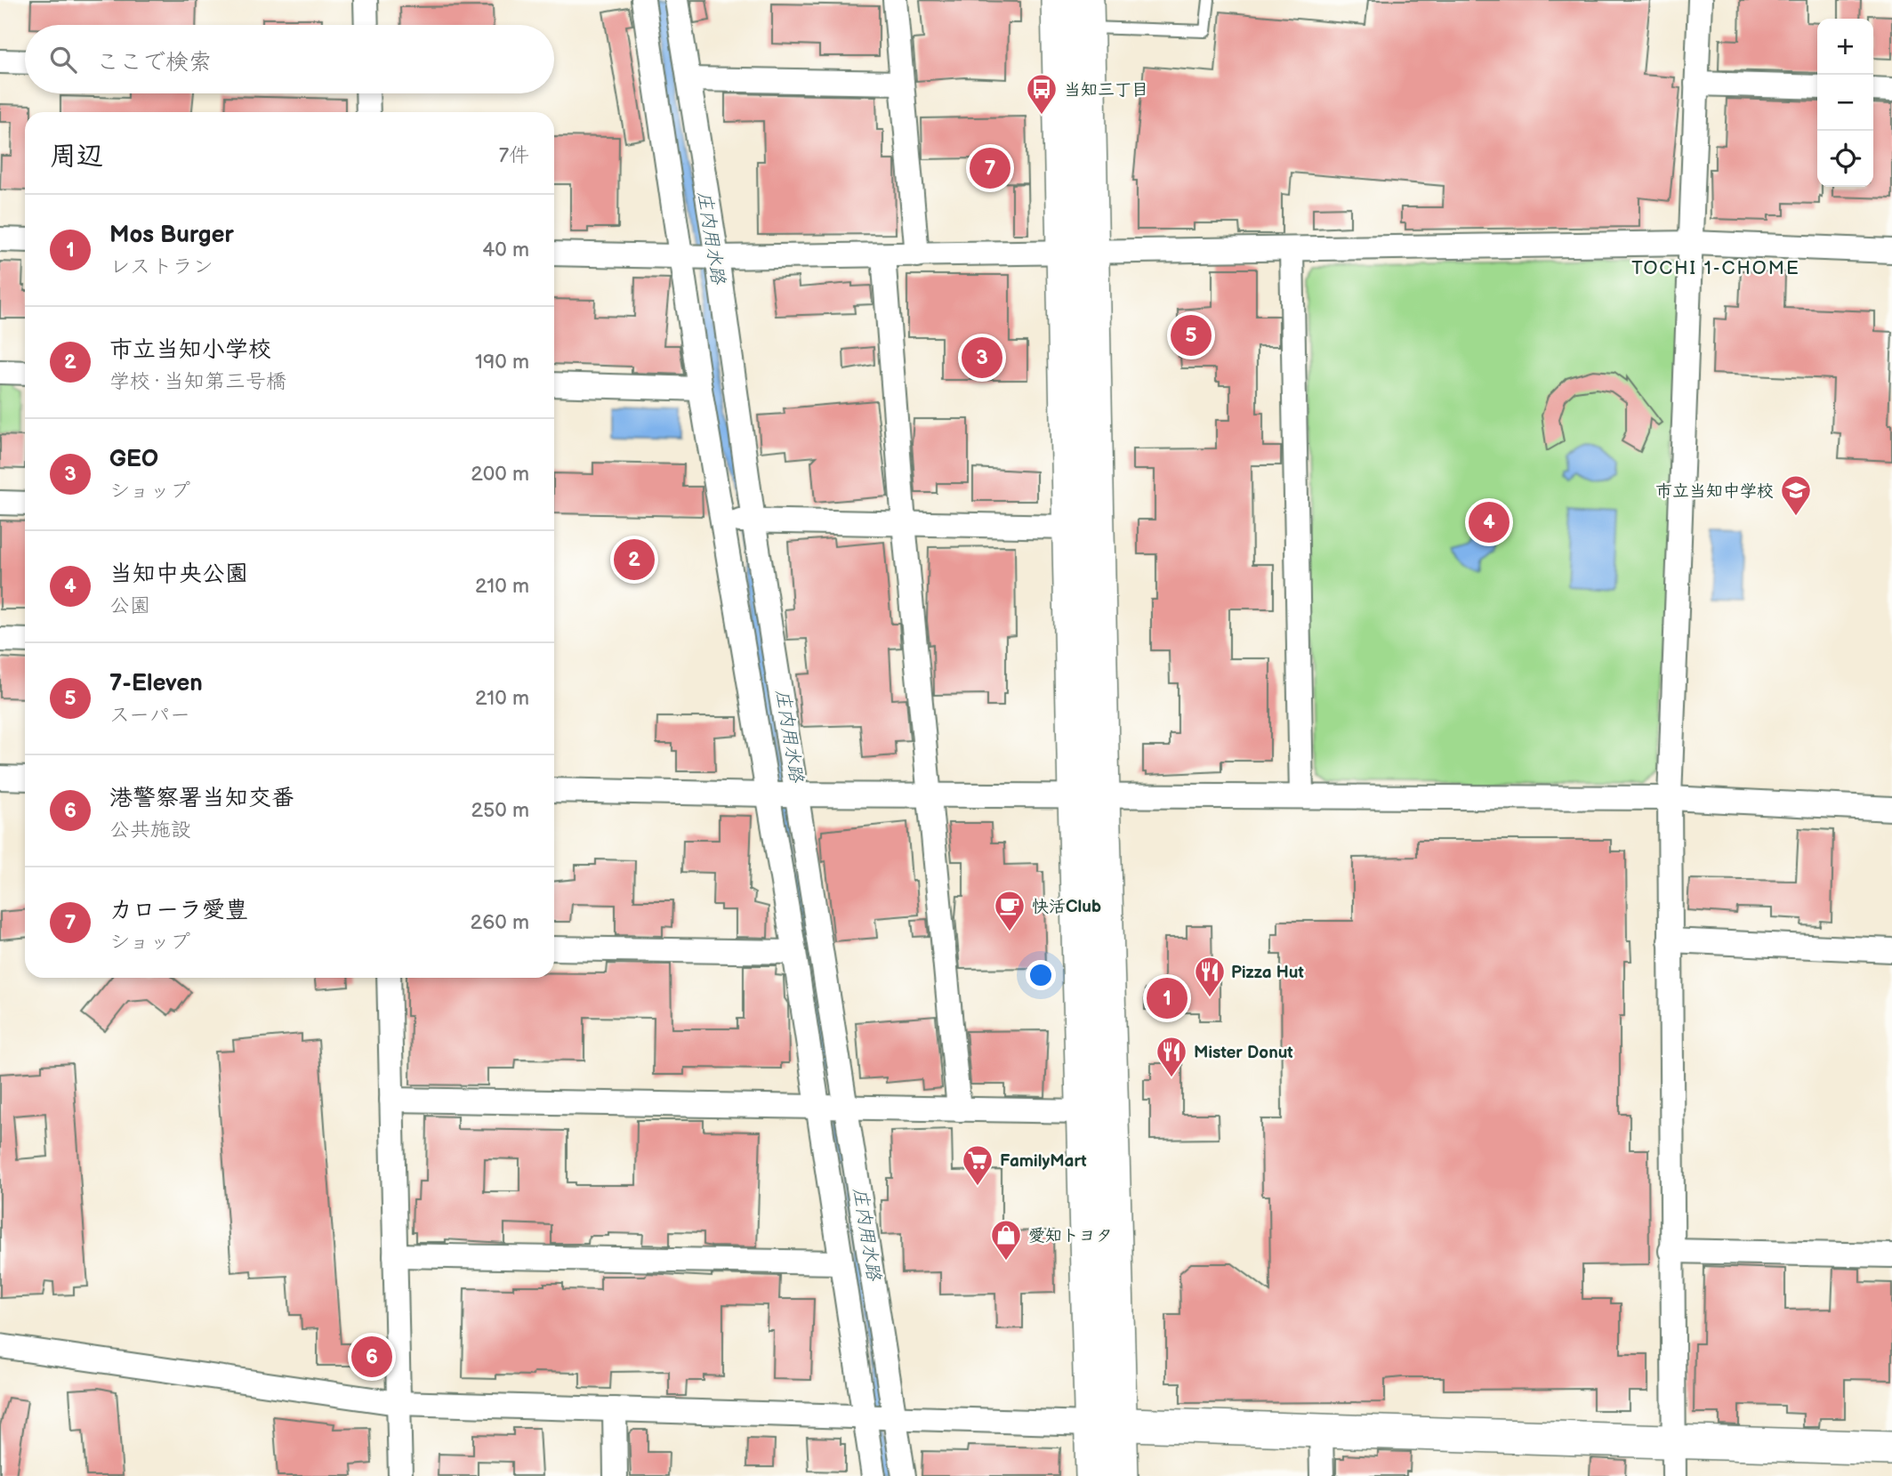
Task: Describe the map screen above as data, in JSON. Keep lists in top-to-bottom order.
{
  "districts": ["TOCHI 1-CHOME"],
  "water": ["庄内用水路"],
  "places": {
    "bus stop": ["当知三丁目"],
    "school or university": ["市立当知中学校"],
    "cafe": ["快活Club"],
    "restaurant": ["Pizza Hut", "Mister Donut"],
    "supermarket": ["FamilyMart"],
    "shop": ["愛知トヨタ"]
  },
  "page": {
    "map_buttons": ["+", "−"],
    "search": "ここで検索",
    "heading": ["周辺", "7件"],
    "pins": [
      "7",
      "5",
      "3",
      "4",
      "2",
      "1",
      "6"
    ],
    "list": [
      {
        "mark": "1",
        "name": "Mos Burger",
        "note": "レストラン",
        "value": "40 m"
      },
      {
        "mark": "2",
        "name": "市立当知小学校",
        "note": "学校 · 当知第三号橋",
        "value": "190 m"
      },
      {
        "mark": "3",
        "name": "GEO",
        "note": "ショップ",
        "value": "200 m"
      },
      {
        "mark": "4",
        "name": "当知中央公園",
        "note": "公園",
        "value": "210 m"
      },
      {
        "mark": "5",
        "name": "7-Eleven",
        "note": "スーパー",
        "value": "210 m"
      },
      {
        "mark": "6",
        "name": "港警察署当知交番",
        "note": "公共施設",
        "value": "250 m"
      },
      {
        "mark": "7",
        "name": "カローラ愛豊",
        "note": "ショップ",
        "value": "260 m"
      }
    ]
  }
}
